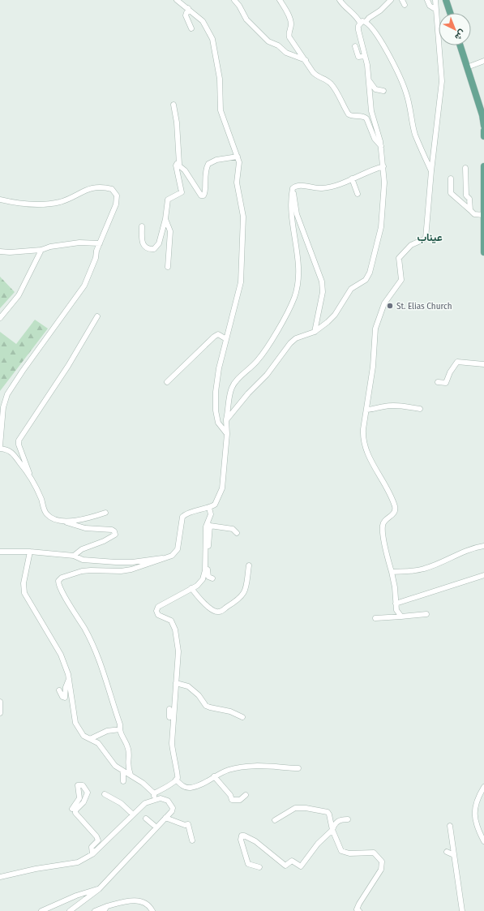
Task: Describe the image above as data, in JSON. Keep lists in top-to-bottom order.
{
  "districts": ["عيناب"],
  "places": ["St. Elias Church"],
  "north": "bottom right"
}
